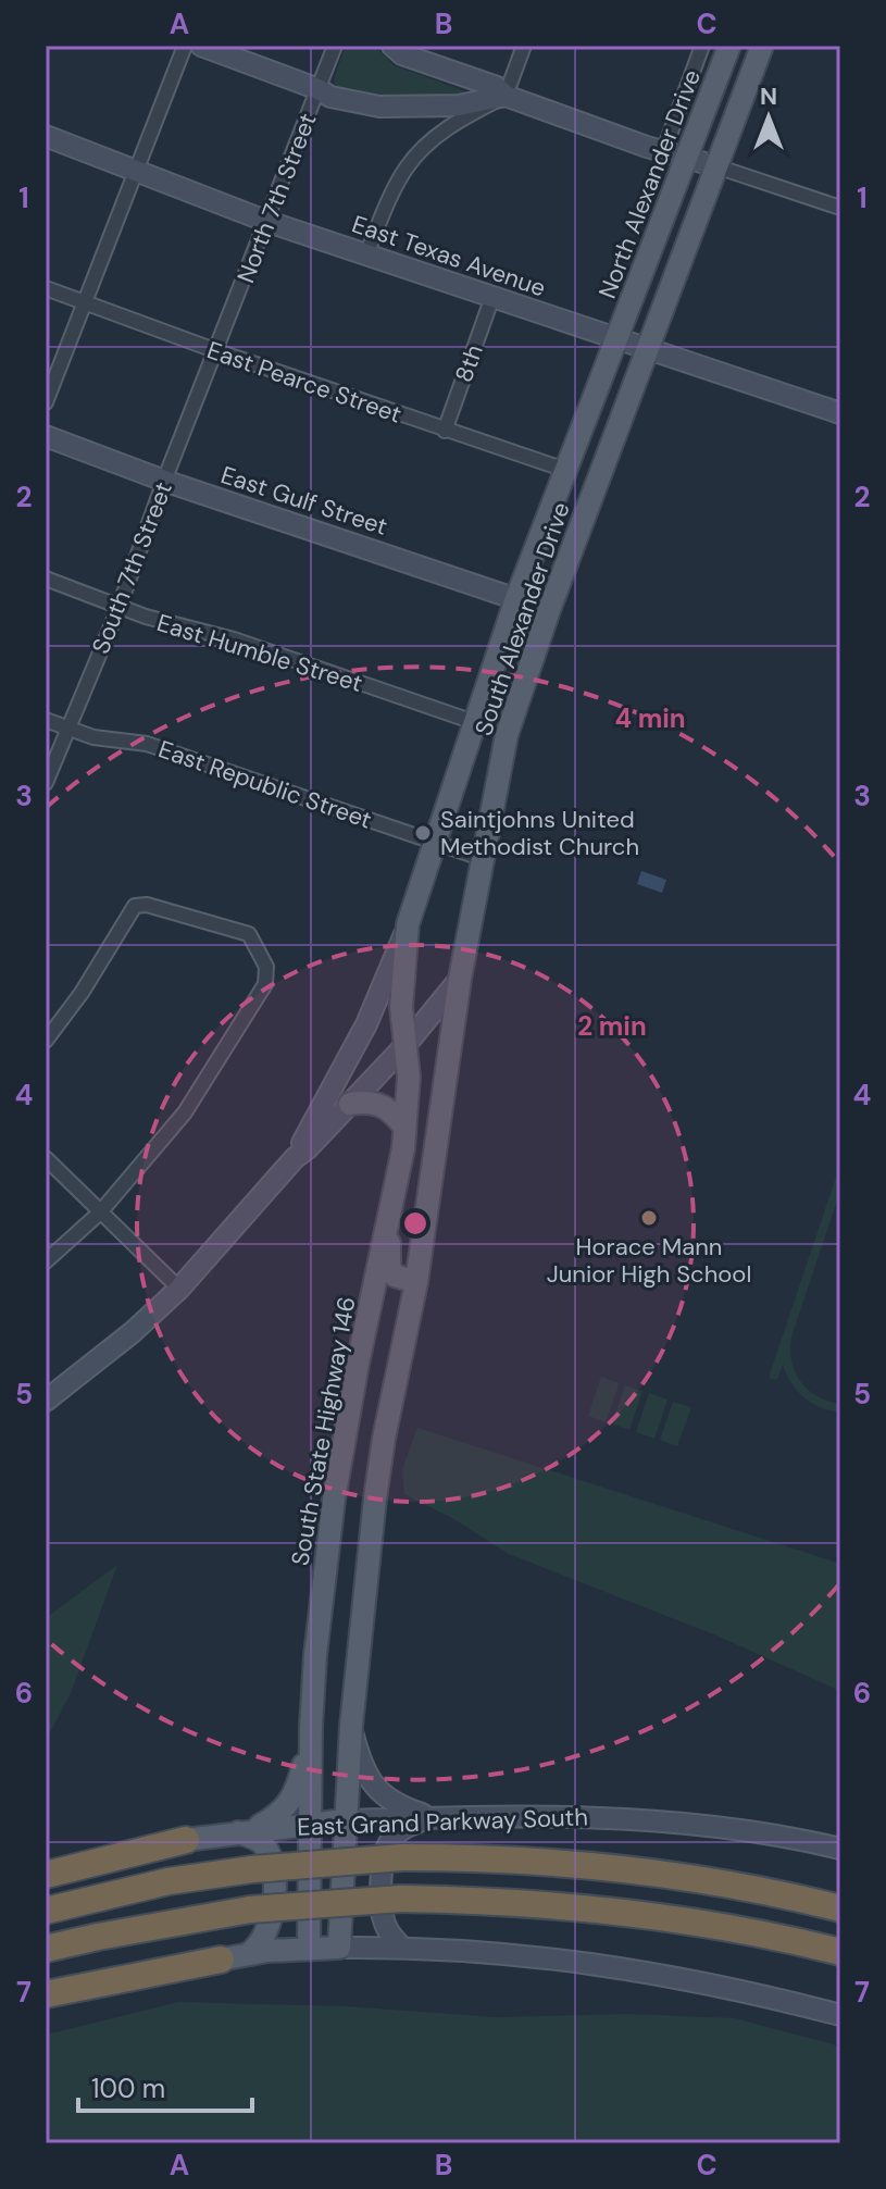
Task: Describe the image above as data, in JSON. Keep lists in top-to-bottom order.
{
  "streets": {
    "highway": ["East Grand Parkway South"],
    "main road": [
      "North Alexander Drive",
      "East Texas Avenue",
      "East Gulf Street",
      "South Alexander Drive",
      "South State Highway 146"
    ],
    "street": [
      "North 7th Street",
      "8th",
      "East Pearce Street",
      "South 7th Street",
      "East Humble Street",
      "East Republic Street"
    ]
  },
  "crossings": [
    ["North Alexander Drive", "East Texas Avenue"],
    ["North Alexander Drive", "South Alexander Drive"],
    ["North 7th Street", "East Texas Avenue"],
    ["North 7th Street", "East Pearce Street"],
    ["North 7th Street", "South 7th Street"],
    ["East Texas Avenue", "8th"],
    ["East Texas Avenue", "South Alexander Drive"],
    ["8th", "East Pearce Street"],
    ["East Pearce Street", "South 7th Street"],
    ["East Pearce Street", "South Alexander Drive"],
    ["East Gulf Street", "South 7th Street"],
    ["East Gulf Street", "South Alexander Drive"],
    ["South 7th Street", "East Humble Street"],
    ["South 7th Street", "East Republic Street"],
    ["South Alexander Drive", "East Humble Street"],
    ["South Alexander Drive", "East Republic Street"],
    ["South Alexander Drive", "South State Highway 146"],
    ["South State Highway 146", "East Grand Parkway South"]
  ],
  "places": ["Saintjohns United Methodist Church", "Horace Mann Junior High School"],
  "scale_bar": "100 m",
  "north": "top",
  "grid": {
    "columns": ["A", "B", "C"],
    "rows": [
      "1",
      "2",
      "3",
      "4",
      "5",
      "6",
      "7"
    ]
  },
  "rings": ["4 min", "2 min"]
}
